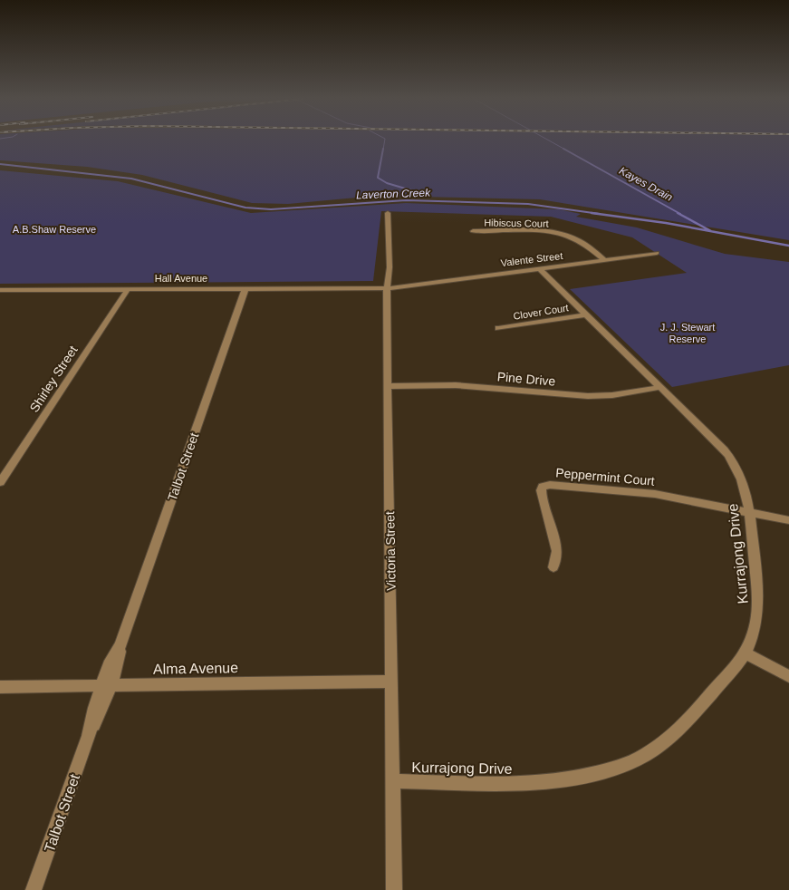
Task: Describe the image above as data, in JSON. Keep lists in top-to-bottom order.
{
  "streets": {
    "street": [
      "Hibiscus Court",
      "Valente Street",
      "Hall Avenue",
      "Clover Court",
      "Shirley Street",
      "Pine Drive",
      "Talbot Street",
      "Peppermint Court",
      "Victoria Street",
      "Kurrajong Drive",
      "Alma Avenue"
    ]
  },
  "crossings": [
    ["Hibiscus Court", "Valente Street"],
    ["Valente Street", "Hall Avenue"],
    ["Valente Street", "Victoria Street"],
    ["Valente Street", "Kurrajong Drive"],
    ["Hall Avenue", "Shirley Street"],
    ["Hall Avenue", "Talbot Street"],
    ["Hall Avenue", "Victoria Street"],
    ["Clover Court", "Kurrajong Drive"],
    ["Pine Drive", "Victoria Street"],
    ["Pine Drive", "Kurrajong Drive"],
    ["Talbot Street", "Alma Avenue"],
    ["Peppermint Court", "Kurrajong Drive"],
    ["Victoria Street", "Kurrajong Drive"],
    ["Victoria Street", "Alma Avenue"]
  ],
  "water": ["Kayes Drain", "Laverton Creek"],
  "parks": ["A.B.Shaw Reserve", "J. J. Stewart Reserve"]
}
